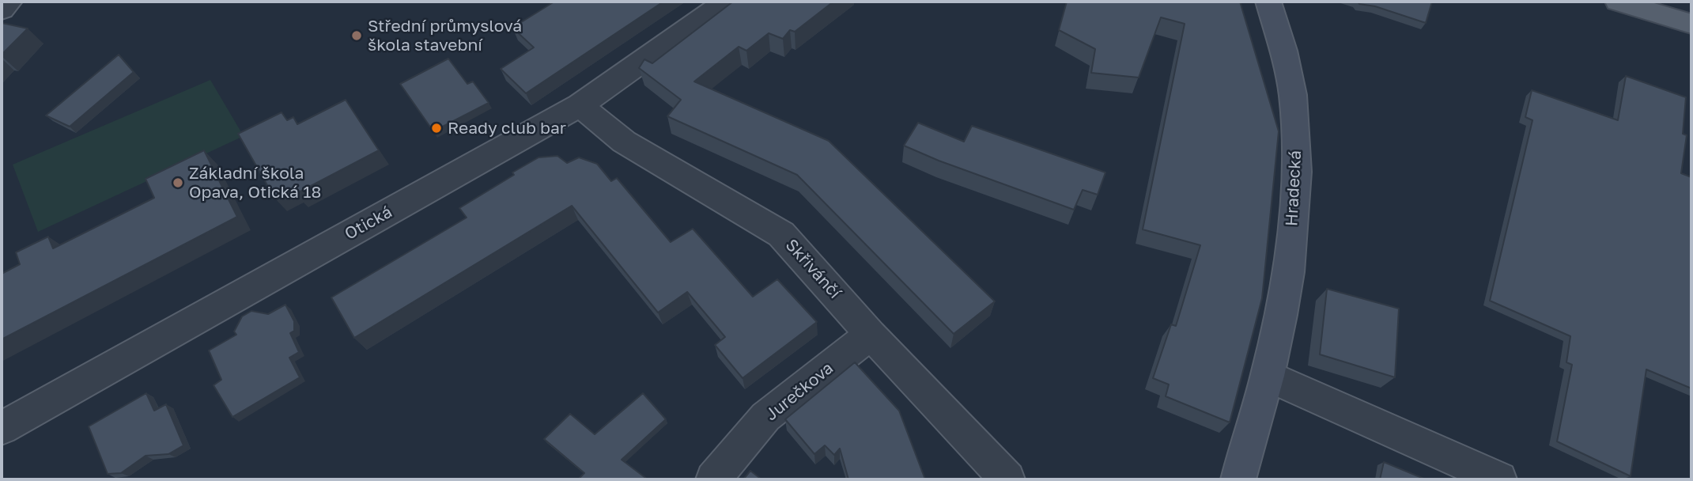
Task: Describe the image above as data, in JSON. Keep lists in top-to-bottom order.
{
  "streets": {
    "main road": ["Hradecká"],
    "street": ["Otická", "Skřivánčí", "Jurečkova"]
  },
  "crossings": [
    ["Otická", "Skřivánčí"],
    ["Skřivánčí", "Jurečkova"]
  ],
  "places": ["Střední průmyslová škola stavební", "Ready club bar", "Základní škola Opava, Otická 18"]
}
